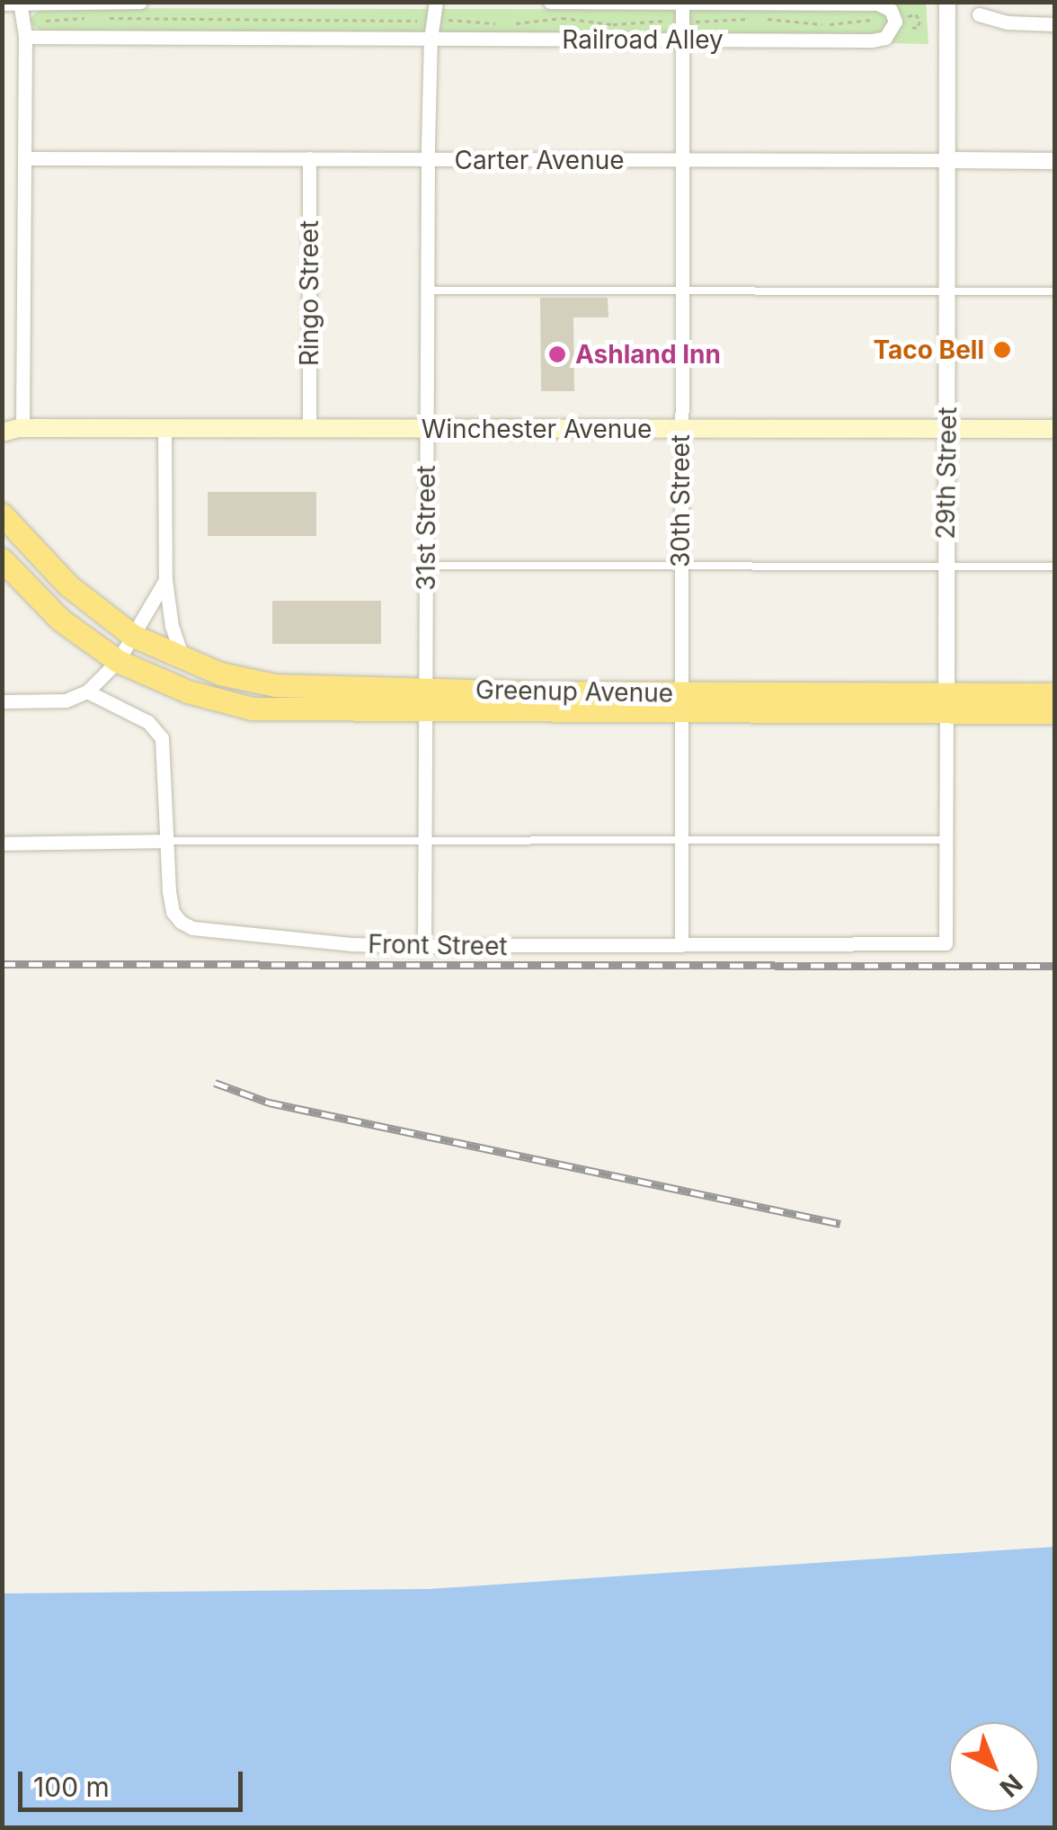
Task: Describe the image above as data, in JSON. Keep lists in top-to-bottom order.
{
  "streets": {
    "highway": ["Greenup Avenue"],
    "main road": ["Winchester Avenue"],
    "street": [
      "Railroad Alley",
      "Carter Avenue",
      "Ringo Street",
      "29th Street",
      "30th Street",
      "31st Street",
      "Front Street"
    ]
  },
  "crossings": [
    ["Railroad Alley", "30th Street"],
    ["Railroad Alley", "31st Street"],
    ["Carter Avenue", "Ringo Street"],
    ["Carter Avenue", "29th Street"],
    ["Carter Avenue", "30th Street"],
    ["Carter Avenue", "31st Street"],
    ["Ringo Street", "Winchester Avenue"],
    ["Winchester Avenue", "29th Street"],
    ["Winchester Avenue", "30th Street"],
    ["Winchester Avenue", "31st Street"],
    ["29th Street", "Greenup Avenue"],
    ["29th Street", "Front Street"],
    ["30th Street", "Greenup Avenue"],
    ["30th Street", "Front Street"],
    ["31st Street", "Greenup Avenue"],
    ["31st Street", "Front Street"]
  ],
  "places": ["Taco Bell", "Ashland Inn"],
  "scale_bar": "100 m",
  "north": "bottom right"
}
